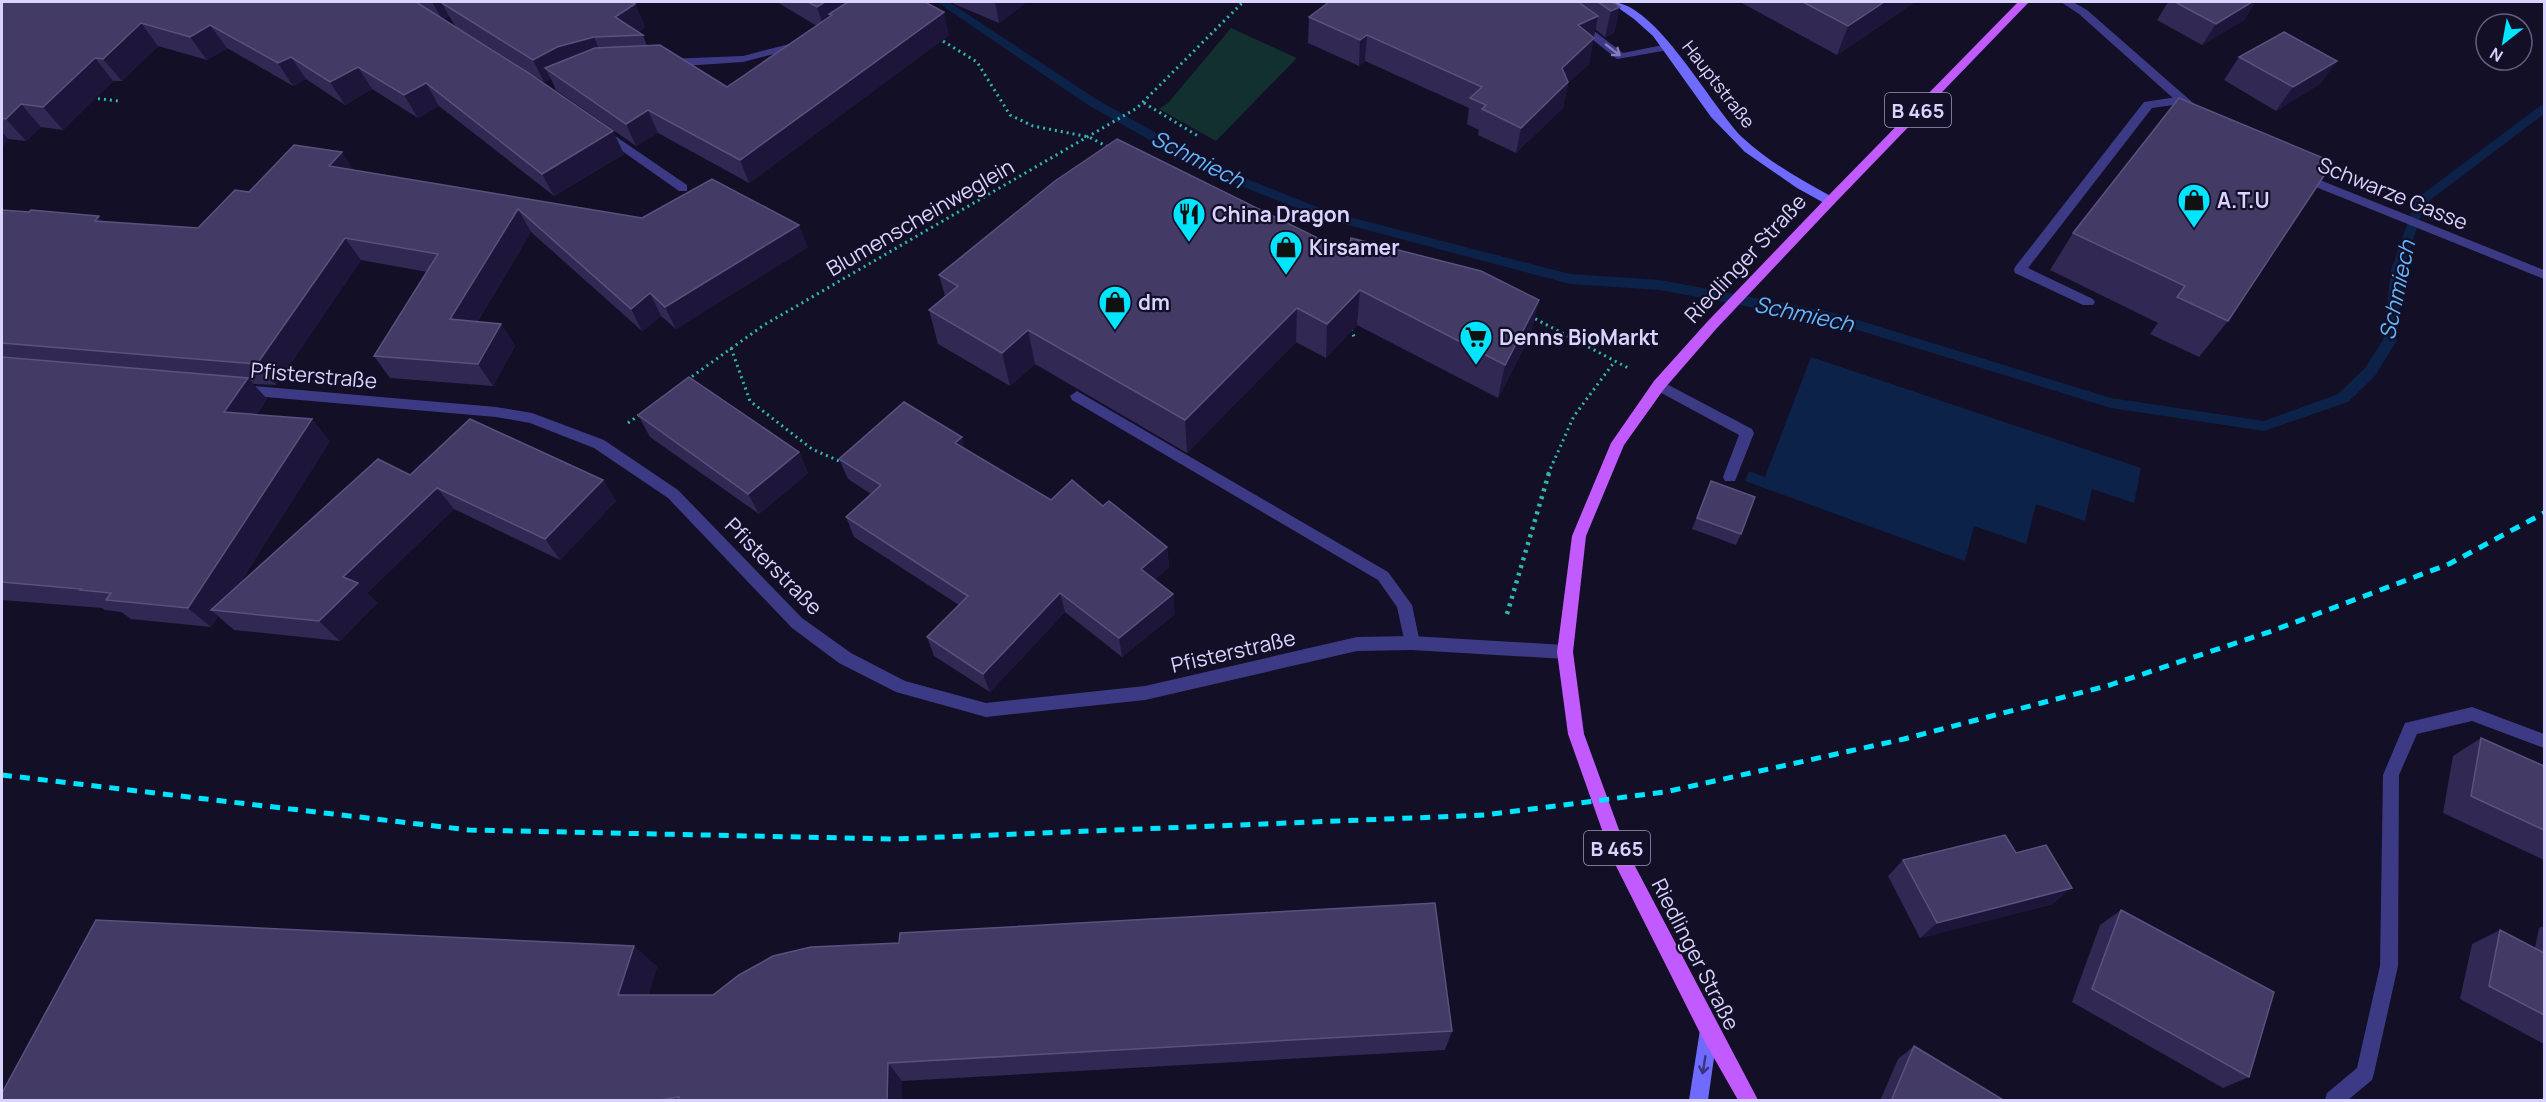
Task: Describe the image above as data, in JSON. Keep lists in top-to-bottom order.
{
  "streets": {
    "main road": ["B 465", "Riedlinger Straße"],
    "street": ["Hauptstraße", "Schwarze Gasse", "Pfisterstraße"],
    "path": ["Blumenscheinweglein"]
  },
  "crossings": [
    ["Hauptstraße", "B 465"],
    ["Hauptstraße", "Riedlinger Straße"],
    ["B 465", "Riedlinger Straße"],
    ["Riedlinger Straße", "Pfisterstraße"]
  ],
  "water": ["Schmiech"],
  "places": {
    "shop": ["A.T.U", "Kirsamer", "dm"],
    "restaurant": ["China Dragon"],
    "supermarket": ["Denns BioMarkt"]
  },
  "north": "bottom left"
}
